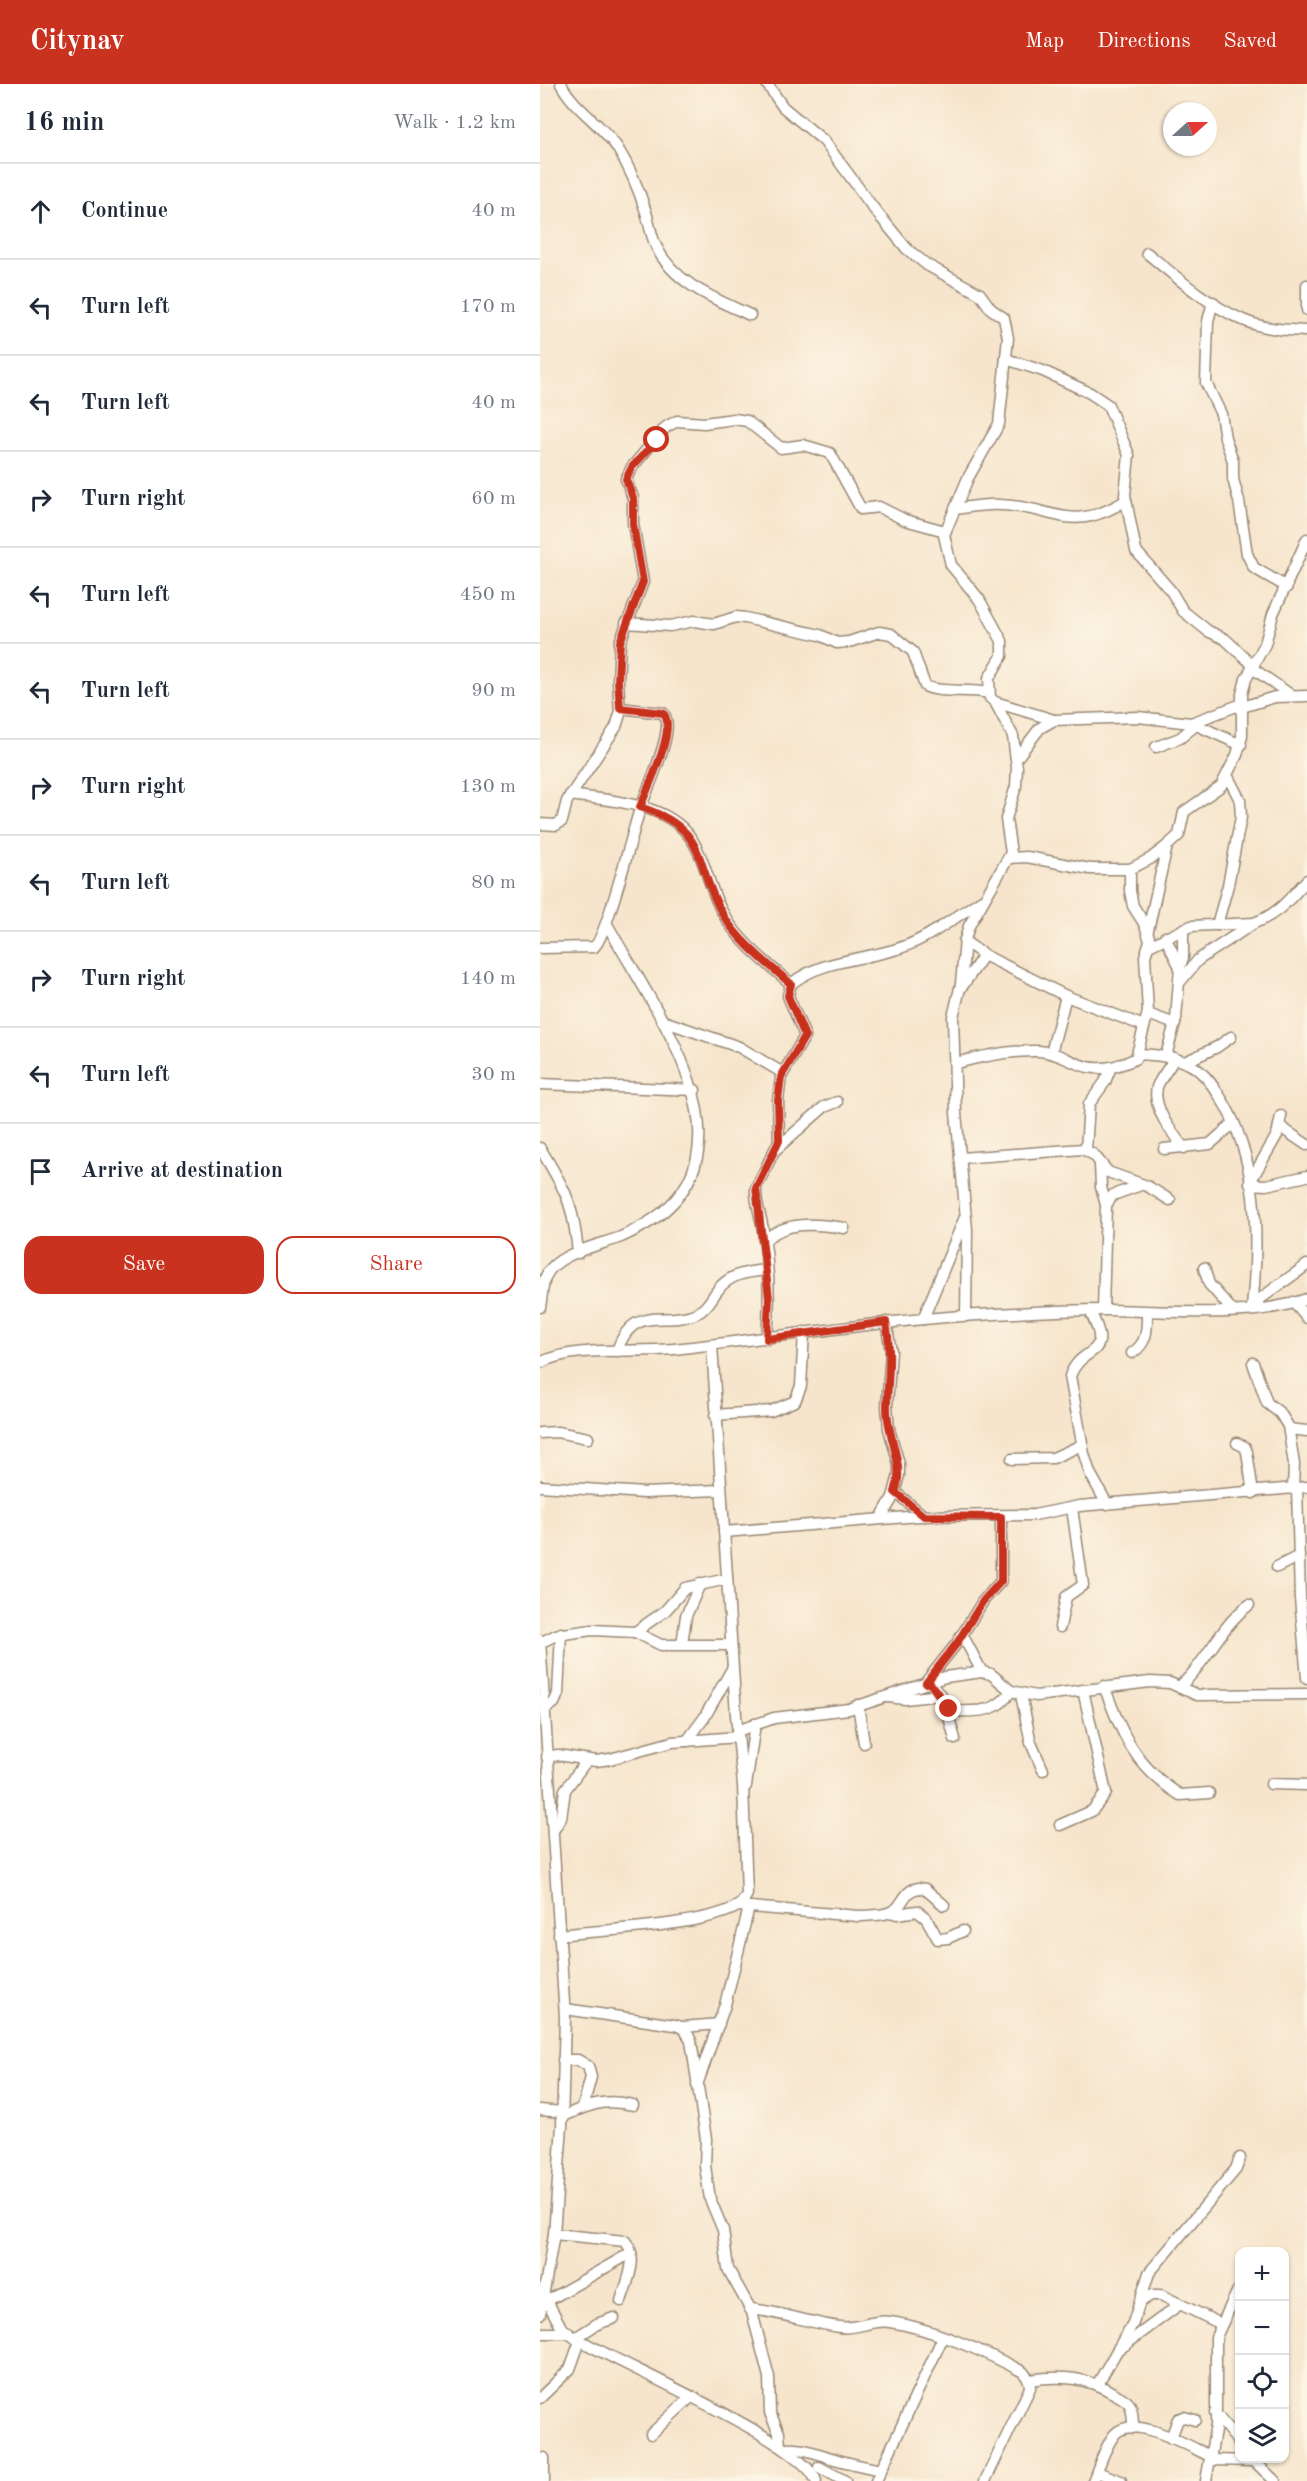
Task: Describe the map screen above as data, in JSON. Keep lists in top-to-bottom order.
{
  "north": "right",
  "page": {
    "header": "Citynav",
    "nav": ["Map", "Directions", "Saved"],
    "heading": ["16 min", "Walk · 1.2 km"],
    "list": [
      ["Continue", "40 m"],
      ["Turn left", "170 m"],
      ["Turn left", "40 m"],
      ["Turn right", "60 m"],
      ["Turn left", "450 m"],
      ["Turn left", "90 m"],
      ["Turn right", "130 m"],
      ["Turn left", "80 m"],
      ["Turn right", "140 m"],
      ["Turn left", "30 m"],
      "Arrive at destination"
    ],
    "buttons": ["Save", "Share"],
    "map_buttons": ["+", "−"]
  }
}
